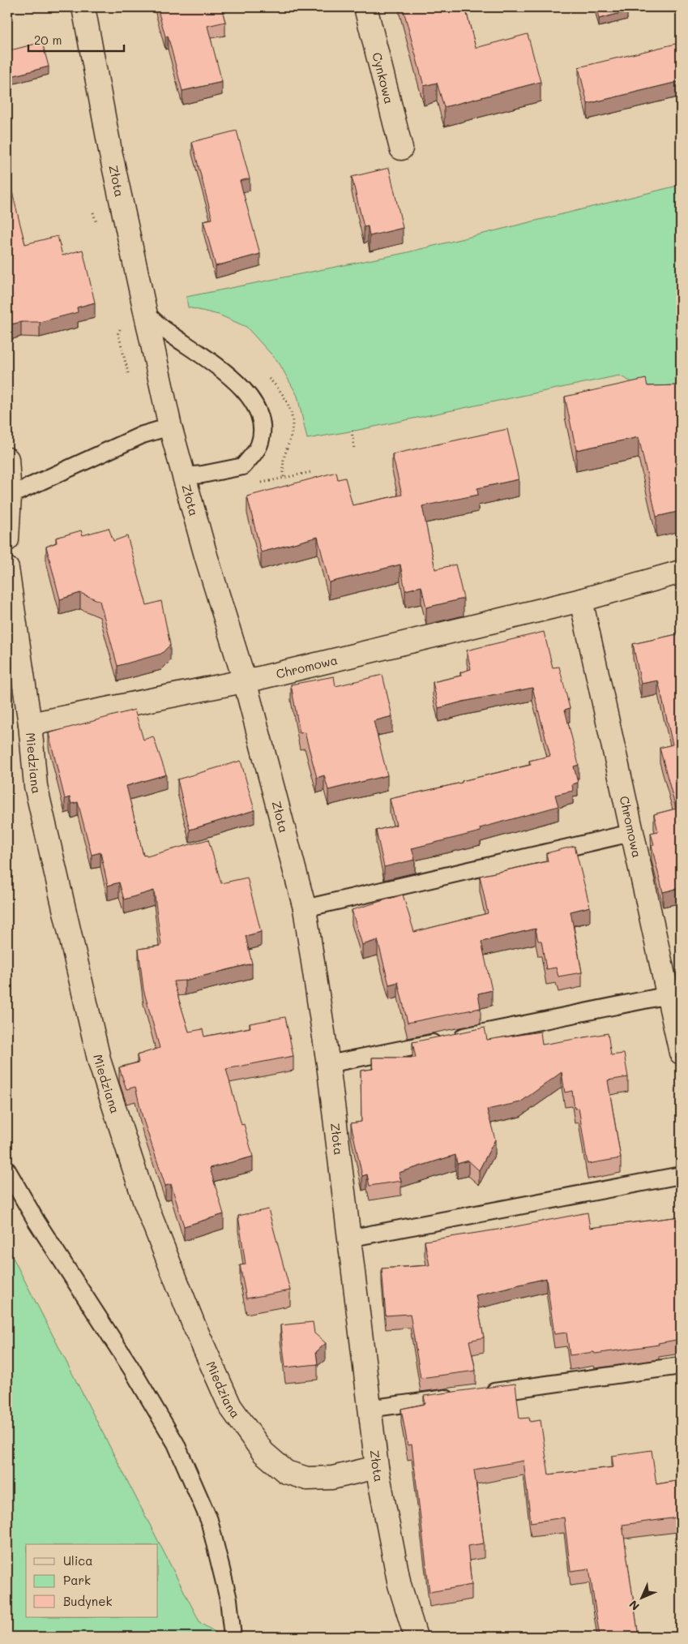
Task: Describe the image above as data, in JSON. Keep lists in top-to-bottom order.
{
  "streets": {
    "street": [
      "Cynkowa",
      "Złota",
      "Chromowa",
      "Miedziana"
    ]
  },
  "crossings": [
    ["Złota", "Chromowa"],
    ["Złota", "Miedziana"],
    ["Chromowa", "Miedziana"]
  ],
  "legend": ["Ulica", "Park", "Budynek"],
  "scale_bar": "20 m",
  "north": "bottom left"
}
